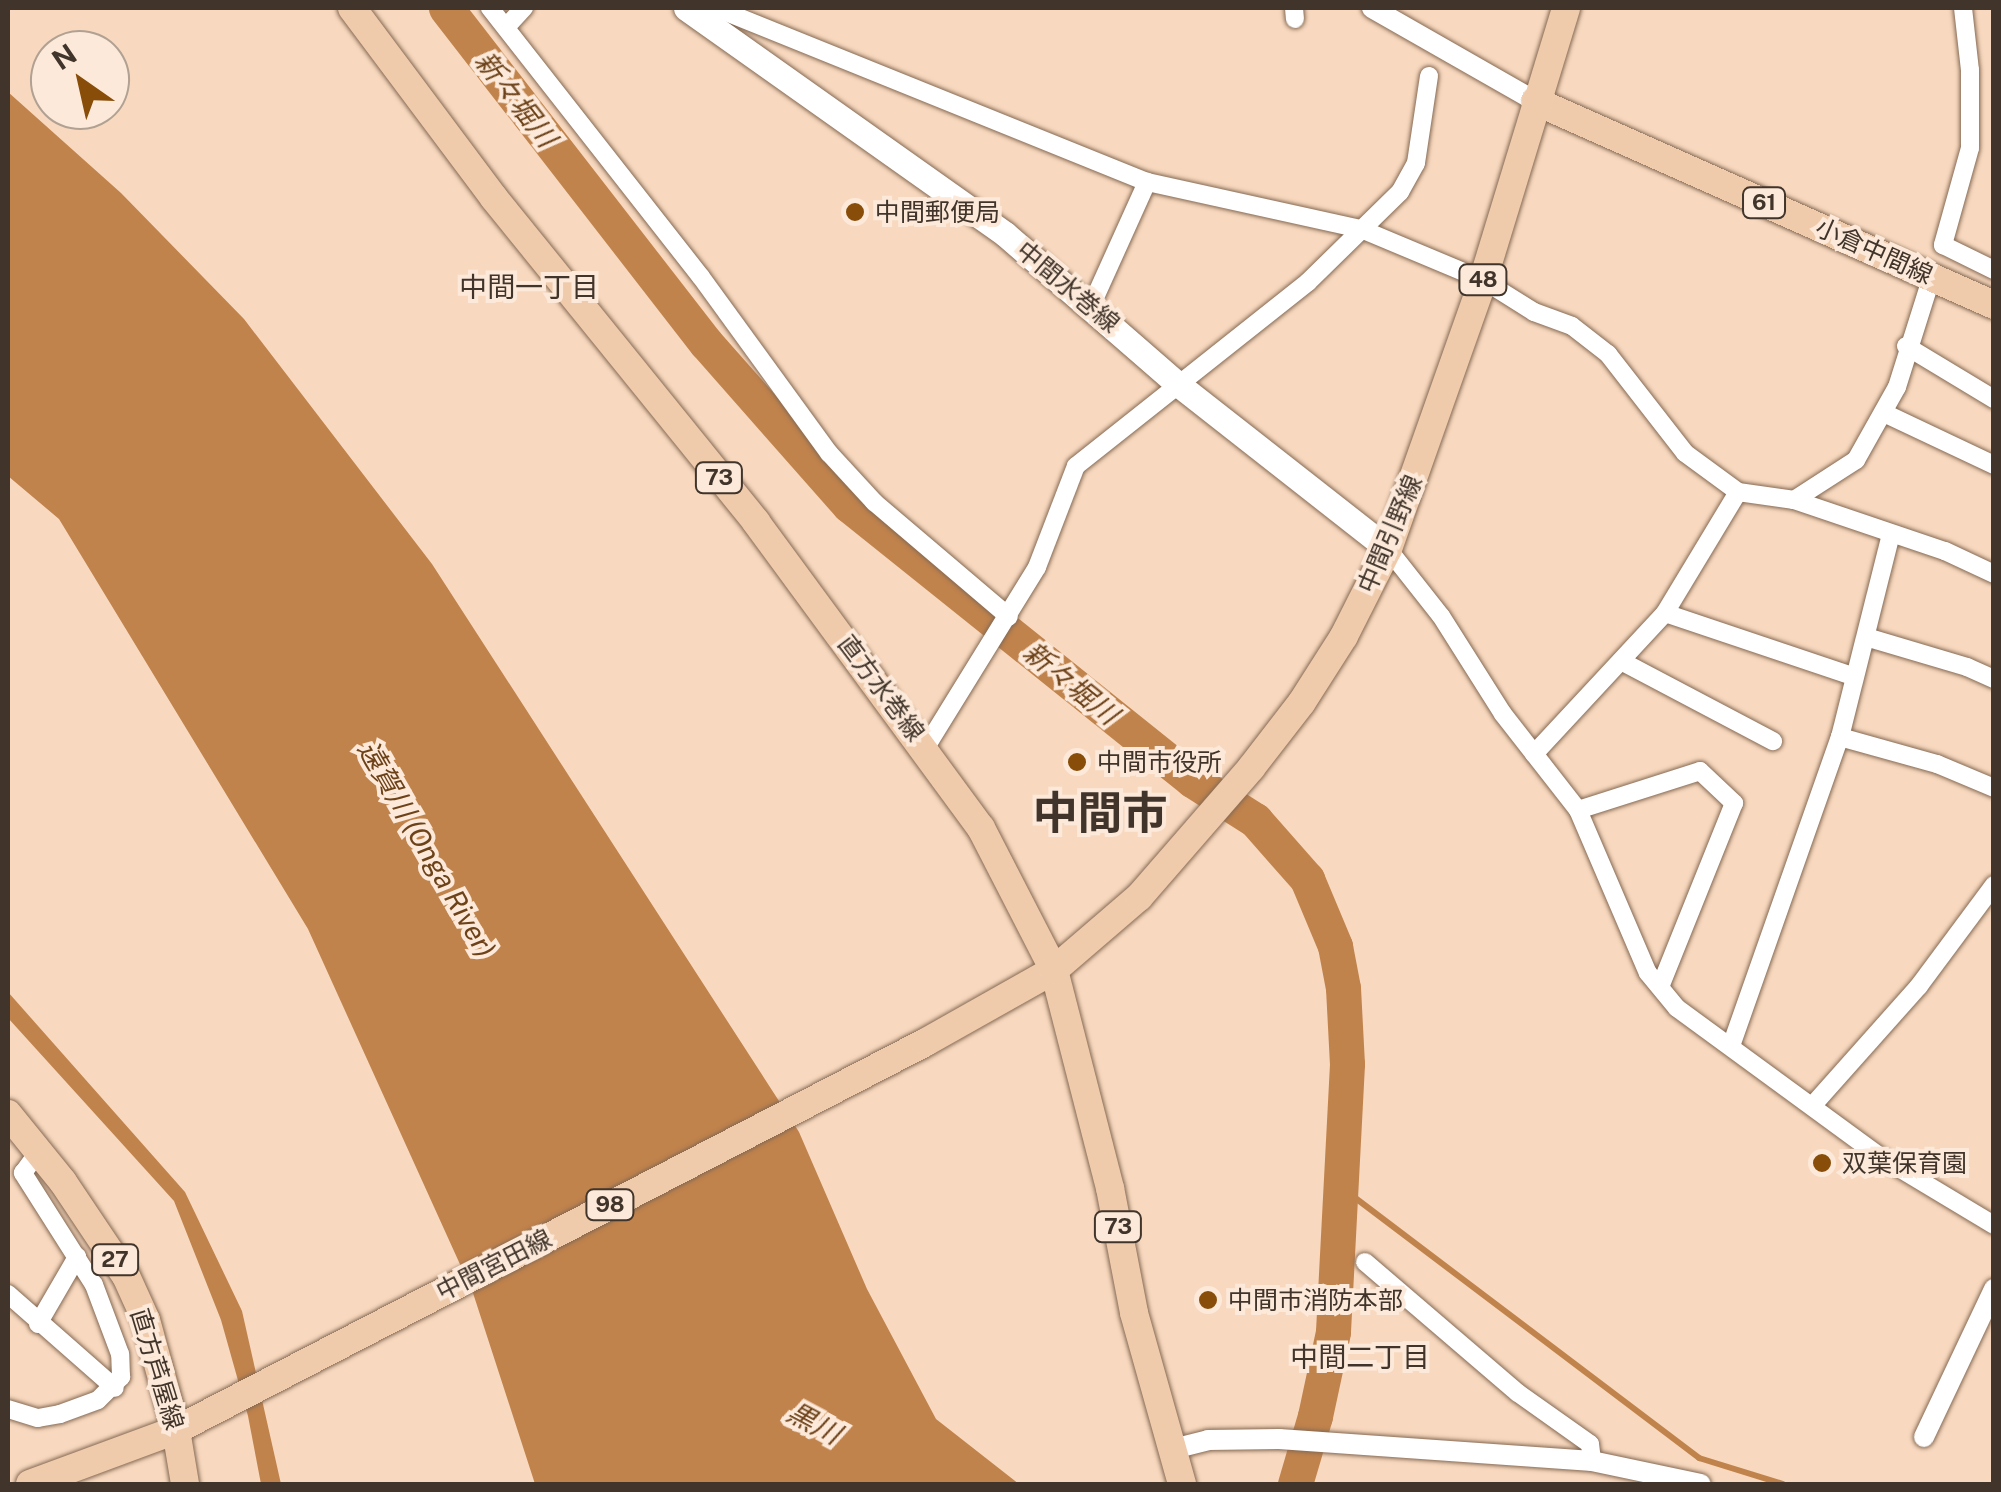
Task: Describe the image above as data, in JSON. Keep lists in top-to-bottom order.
{
  "streets": {
    "main road": [
      "61",
      "小倉中間線",
      "48",
      "中間水巻線",
      "73",
      "中間引野線",
      "直方水巻線",
      "98",
      "27",
      "中間宮田線",
      "直方芦屋線"
    ]
  },
  "crossings": [
    ["小倉中間線", "中間引野線"],
    ["中間水巻線", "中間引野線"],
    ["中間引野線", "直方水巻線"],
    ["中間引野線", "中間宮田線"],
    ["直方水巻線", "中間宮田線"],
    ["中間宮田線", "直方芦屋線"]
  ],
  "districts": ["中間一丁目", "中間市", "中間二丁目"],
  "water": ["新々堀川", "遠賀川 (Onga River)", "黒川"],
  "places": [
    "中間郵便局",
    "中間市役所",
    "双葉保育園",
    "中間市消防本部"
  ],
  "north": "top left"
}
